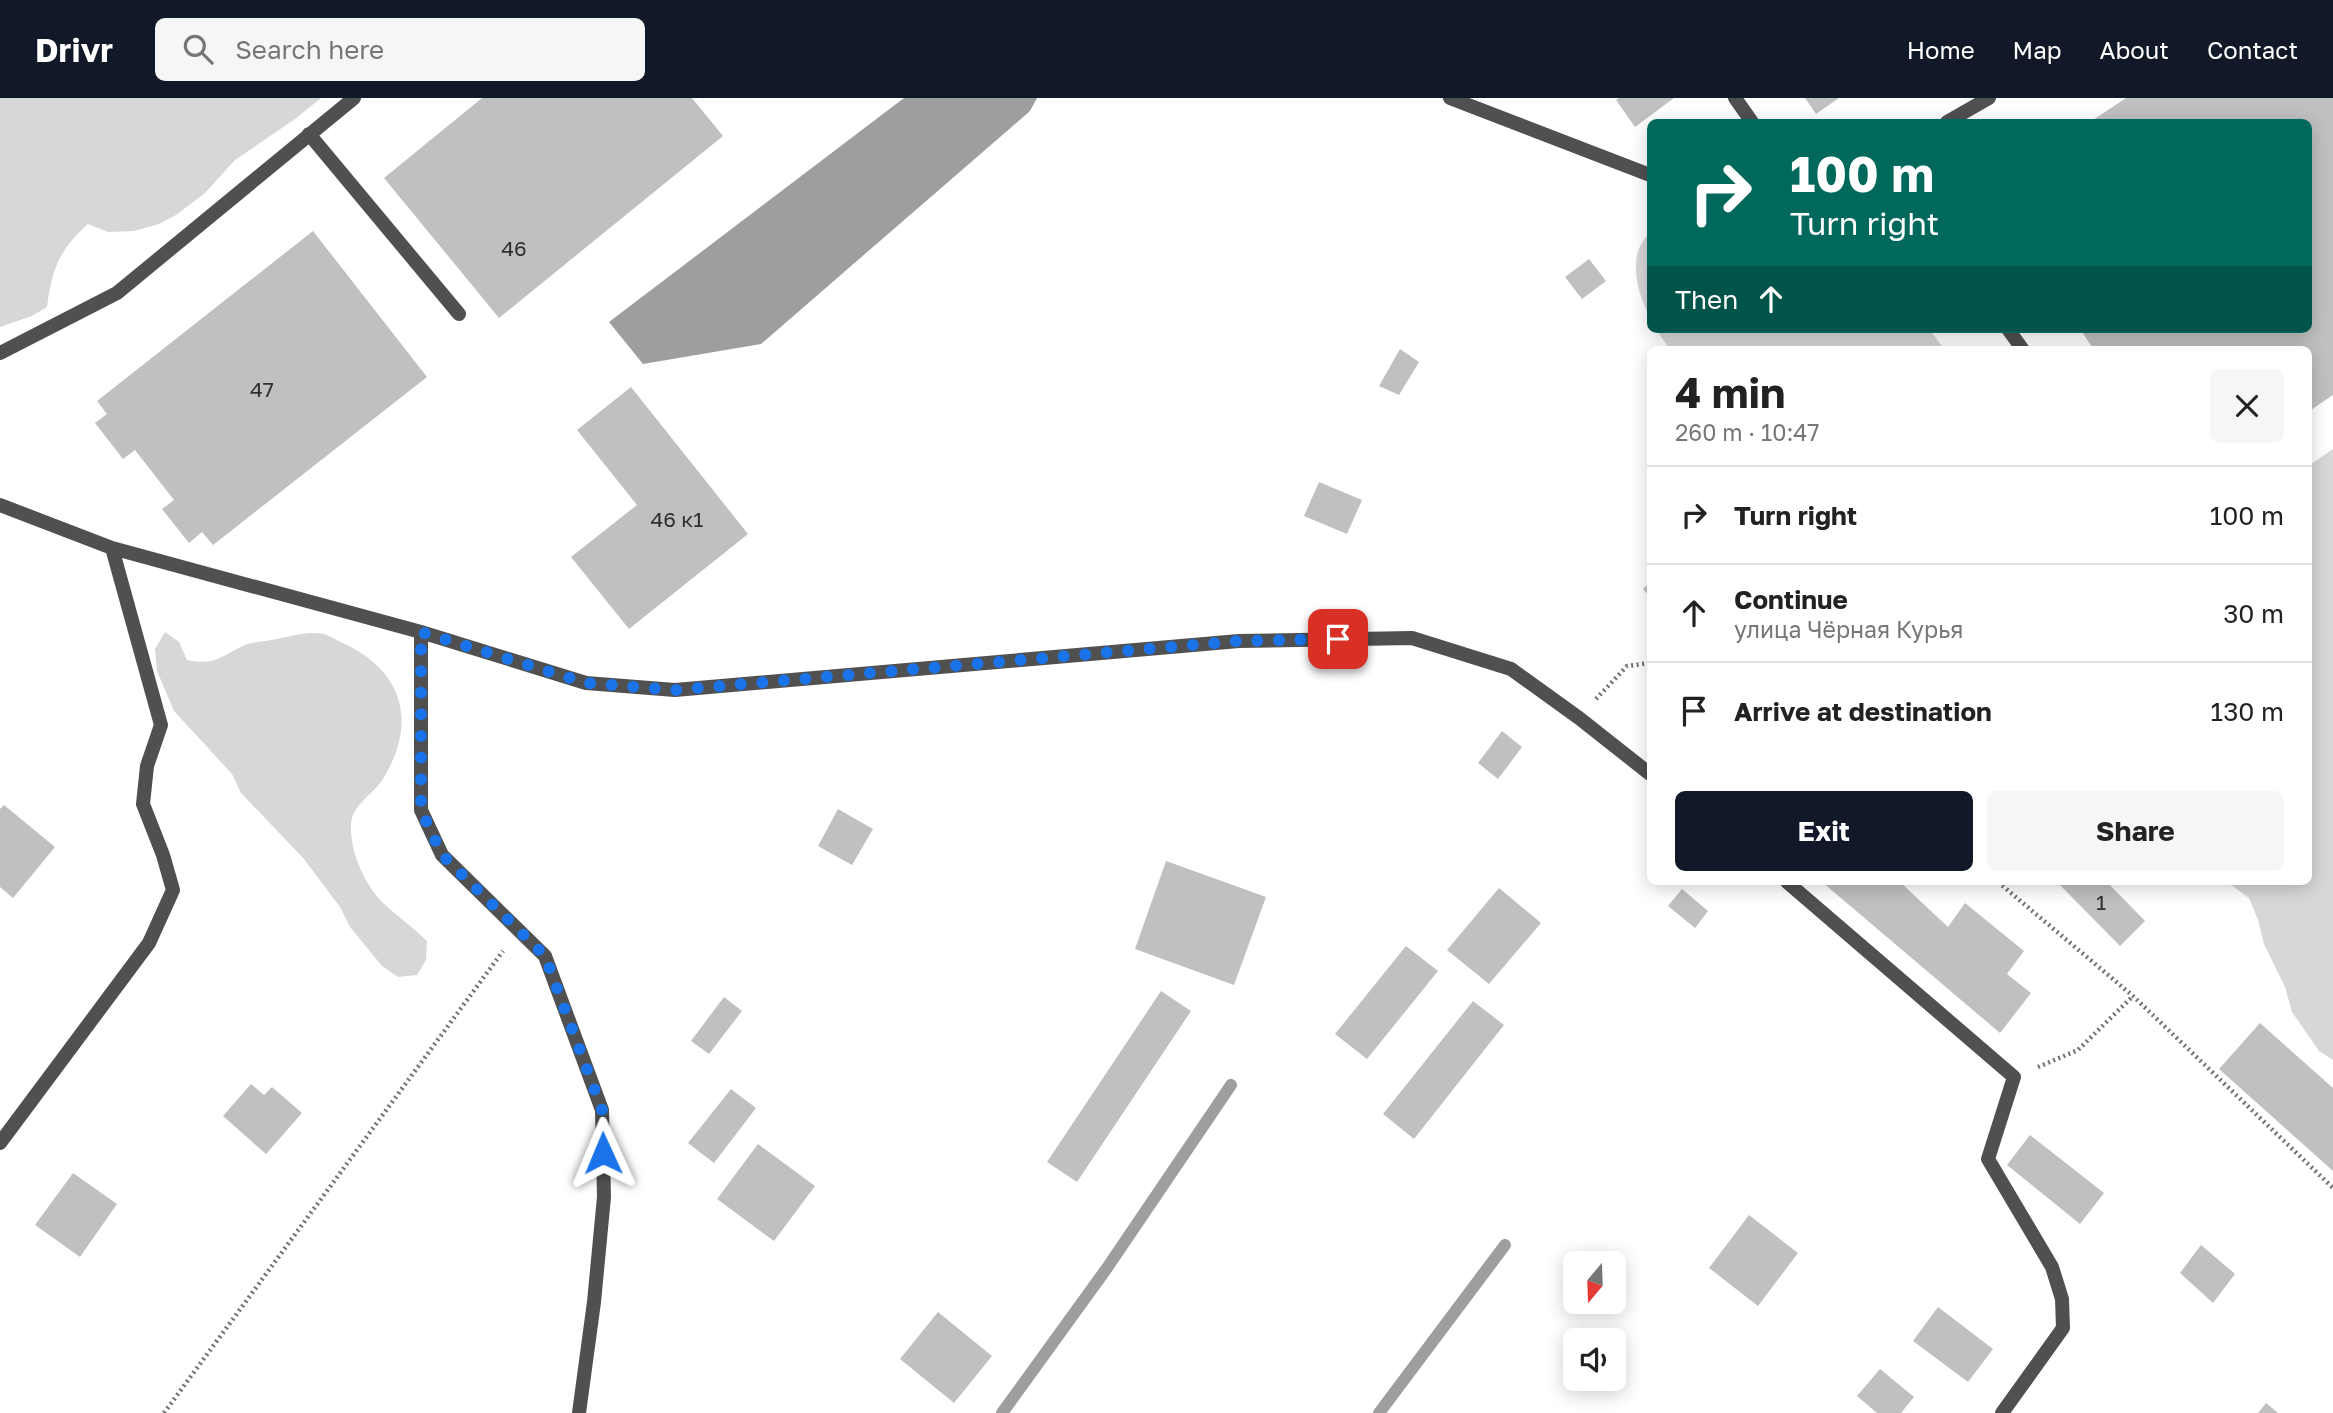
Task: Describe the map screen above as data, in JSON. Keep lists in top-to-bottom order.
{
  "house_numbers": [
    "46",
    "47",
    "46 к1",
    "1"
  ],
  "north": "bottom",
  "page": {
    "header": "Drivr",
    "search": "Search here",
    "nav": [
      "Home",
      "Map",
      "About",
      "Contact"
    ],
    "turn": ["100 m", "Turn right"],
    "then": "Then",
    "heading": ["4 min", "260 m · 10:47"],
    "list": [
      {
        "name": "Turn right",
        "value": "100 m"
      },
      {
        "name": "Continue",
        "note": "улица Чёрная Курья",
        "value": "30 m"
      },
      {
        "name": "Arrive at destination",
        "value": "130 m"
      }
    ],
    "buttons": ["Exit", "Share"]
  }
}
